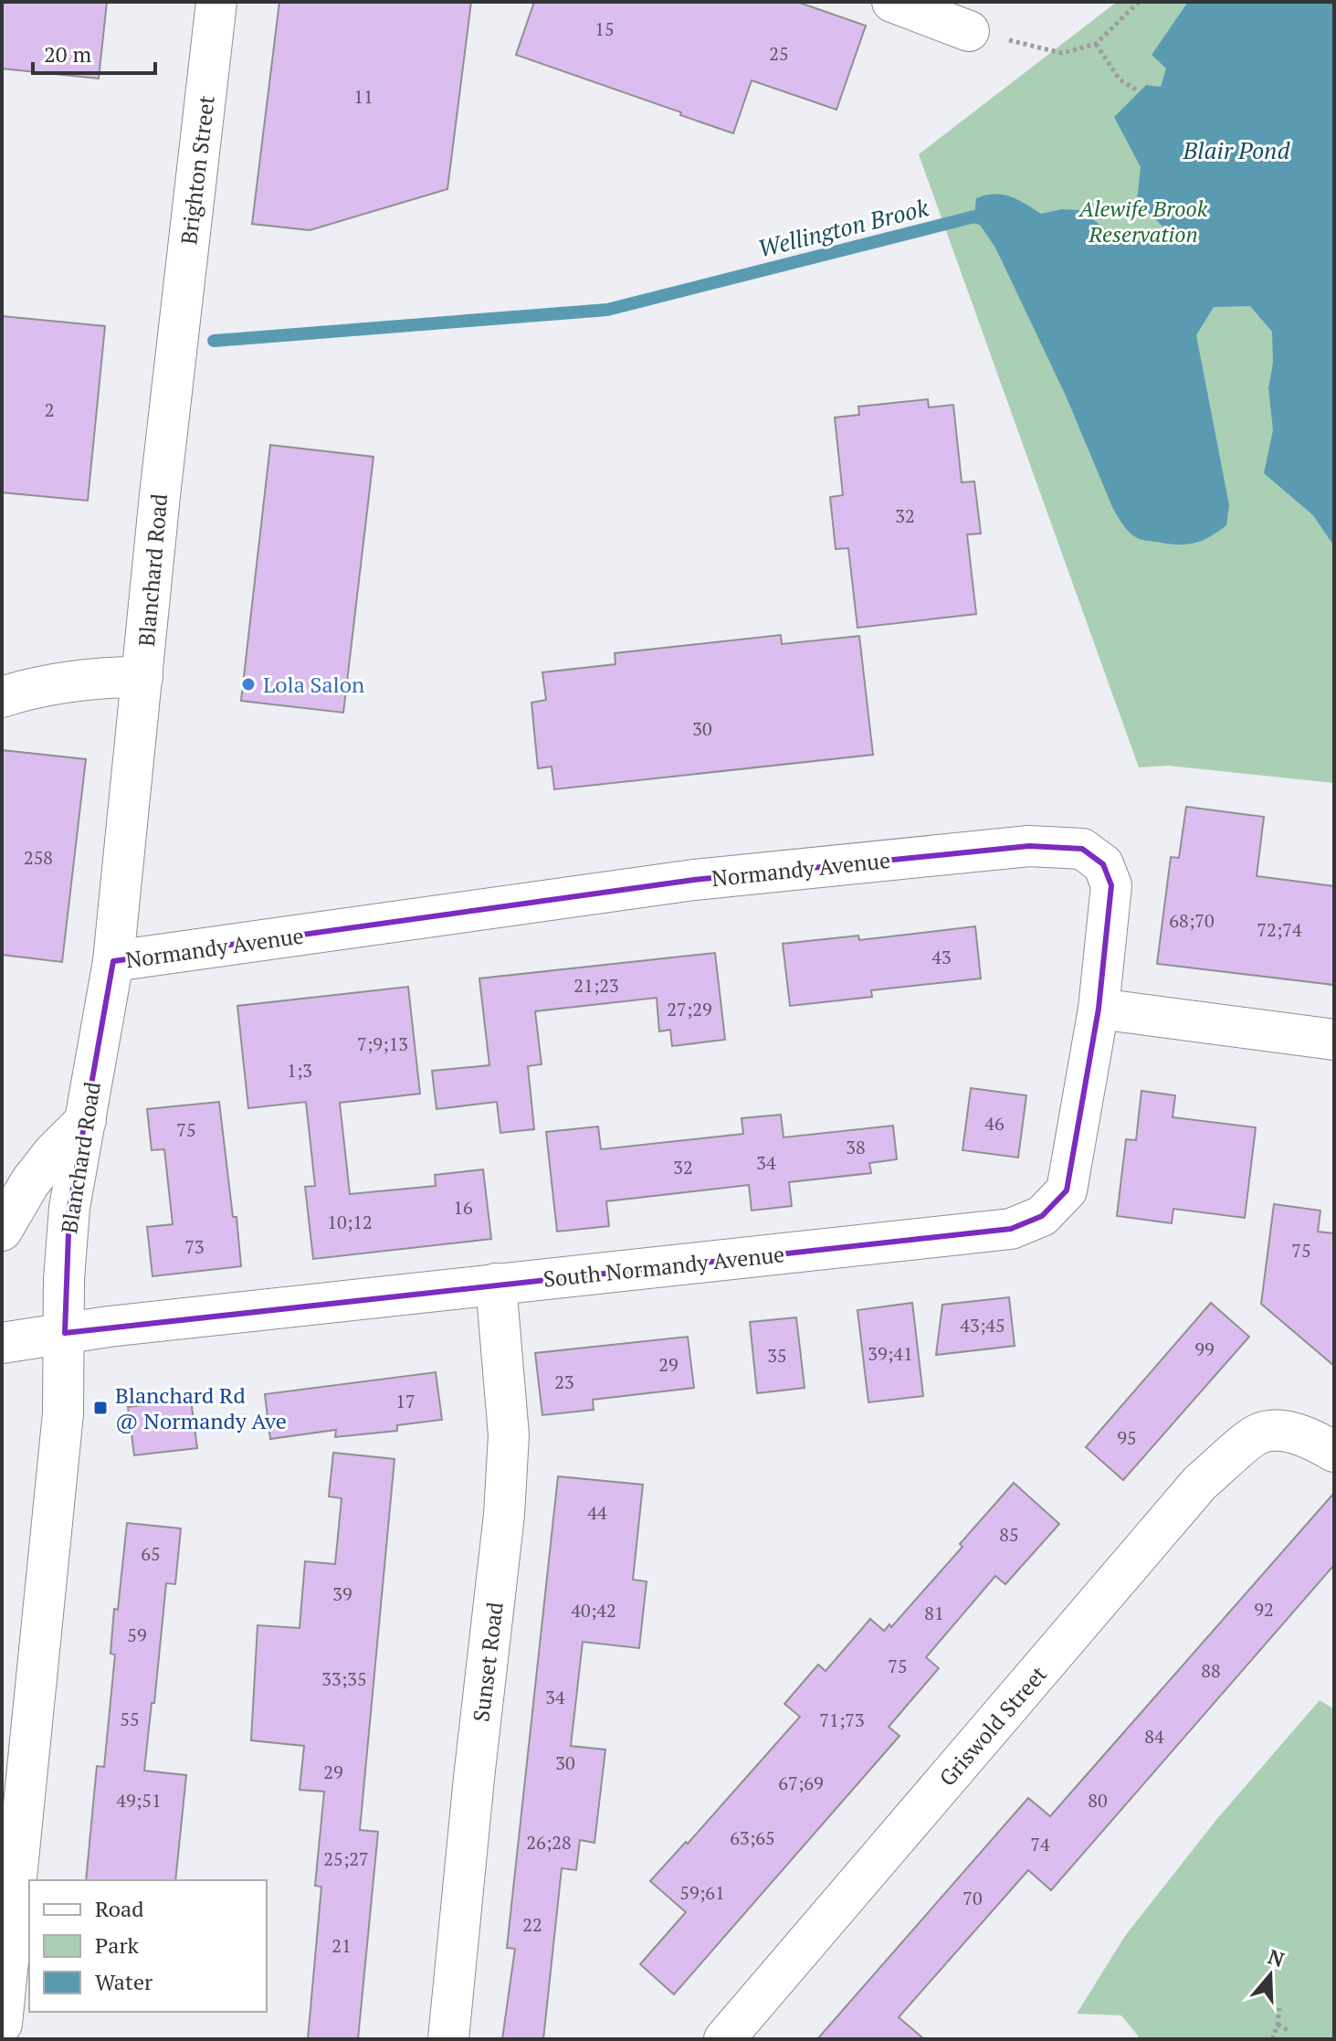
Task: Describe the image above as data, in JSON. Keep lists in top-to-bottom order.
{
  "streets": {
    "street": [
      "Brighton Street",
      "Blanchard Road",
      "Normandy Avenue",
      "South Normandy Avenue",
      "Sunset Road",
      "Griswold Street"
    ]
  },
  "crossings": [
    ["Brighton Street", "Blanchard Road"],
    ["Blanchard Road", "Normandy Avenue"],
    ["Blanchard Road", "South Normandy Avenue"],
    ["Normandy Avenue", "South Normandy Avenue"],
    ["South Normandy Avenue", "Sunset Road"]
  ],
  "water": ["Blair Pond", "Wellington Brook"],
  "parks": ["Alewife Brook Reservation"],
  "places": {
    "other": ["Lola Salon"],
    "transit": ["Blanchard Rd @ Normandy Ave"]
  },
  "house_numbers": [
    "15",
    "25",
    "11",
    "2",
    "32",
    "30",
    "258",
    "68;70",
    "72;74",
    "43",
    "21;23",
    "27;29",
    "7;9;13",
    "1;3",
    "46",
    "75",
    "38",
    "34",
    "32",
    "16",
    "10;12",
    "73",
    "75",
    "43;45",
    "99",
    "39;41",
    "35",
    "29",
    "23",
    "17",
    "95",
    "44",
    "85",
    "65",
    "39",
    "92",
    "40;42",
    "81",
    "59",
    "75",
    "88",
    "33;35",
    "34",
    "55",
    "71;73",
    "84",
    "30",
    "29",
    "67;69",
    "49;51",
    "80",
    "63;65",
    "26;28",
    "74",
    "25;27",
    "59;61",
    "70",
    "22",
    "21"
  ],
  "legend": ["Road", "Park", "Water"],
  "scale_bar": "20 m",
  "north": "top"
}
